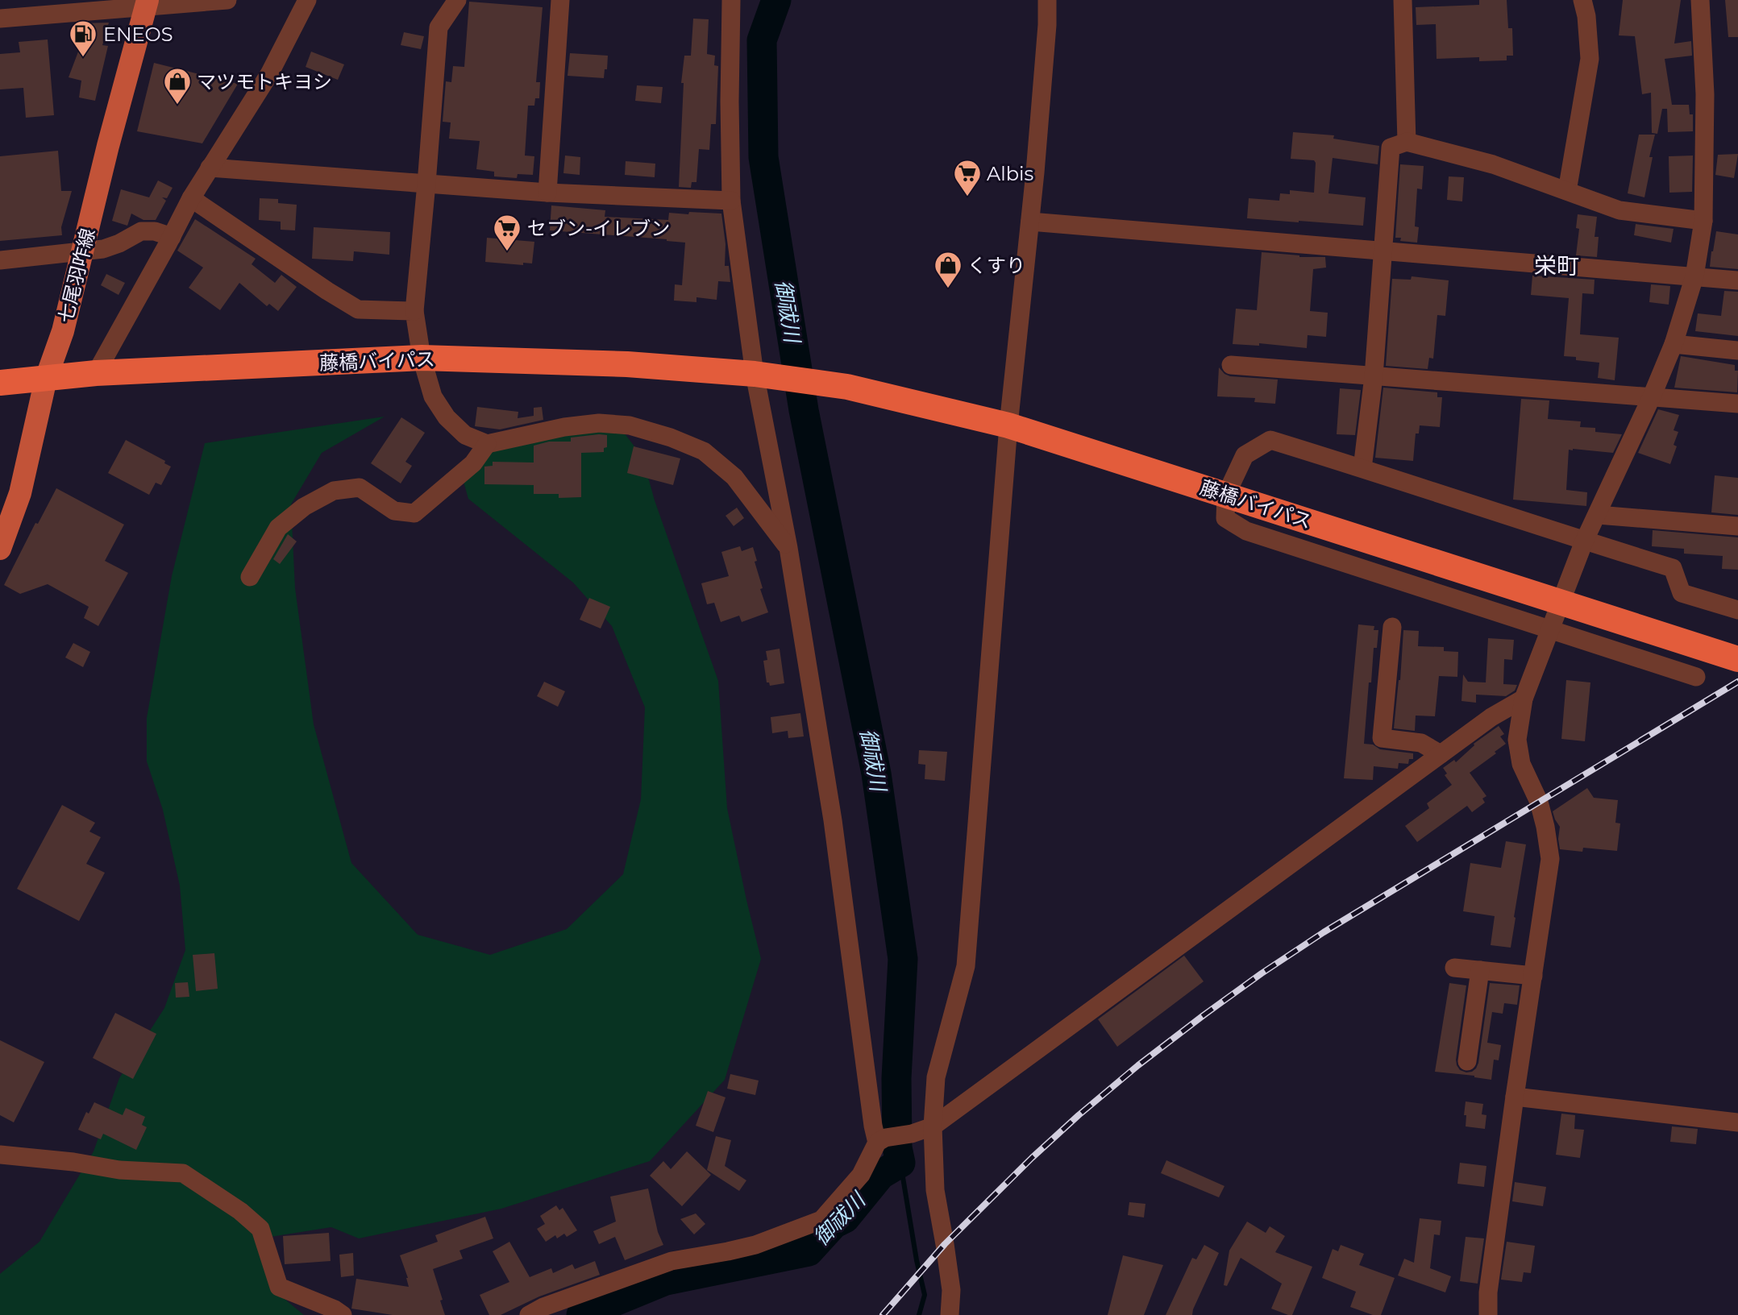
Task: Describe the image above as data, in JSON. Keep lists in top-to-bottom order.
{
  "streets": {
    "highway": ["藤橋バイパス"],
    "main road": ["七尾羽咋線"]
  },
  "crossings": [
    ["七尾羽咋線", "藤橋バイパス"]
  ],
  "districts": ["栄町"],
  "water": ["御祓川"],
  "places": {
    "fuel station": ["ENEOS"],
    "shop": ["マツモトキヨシ", "くすり"],
    "supermarket": ["Albis", "セブン-イレブン"]
  }
}
